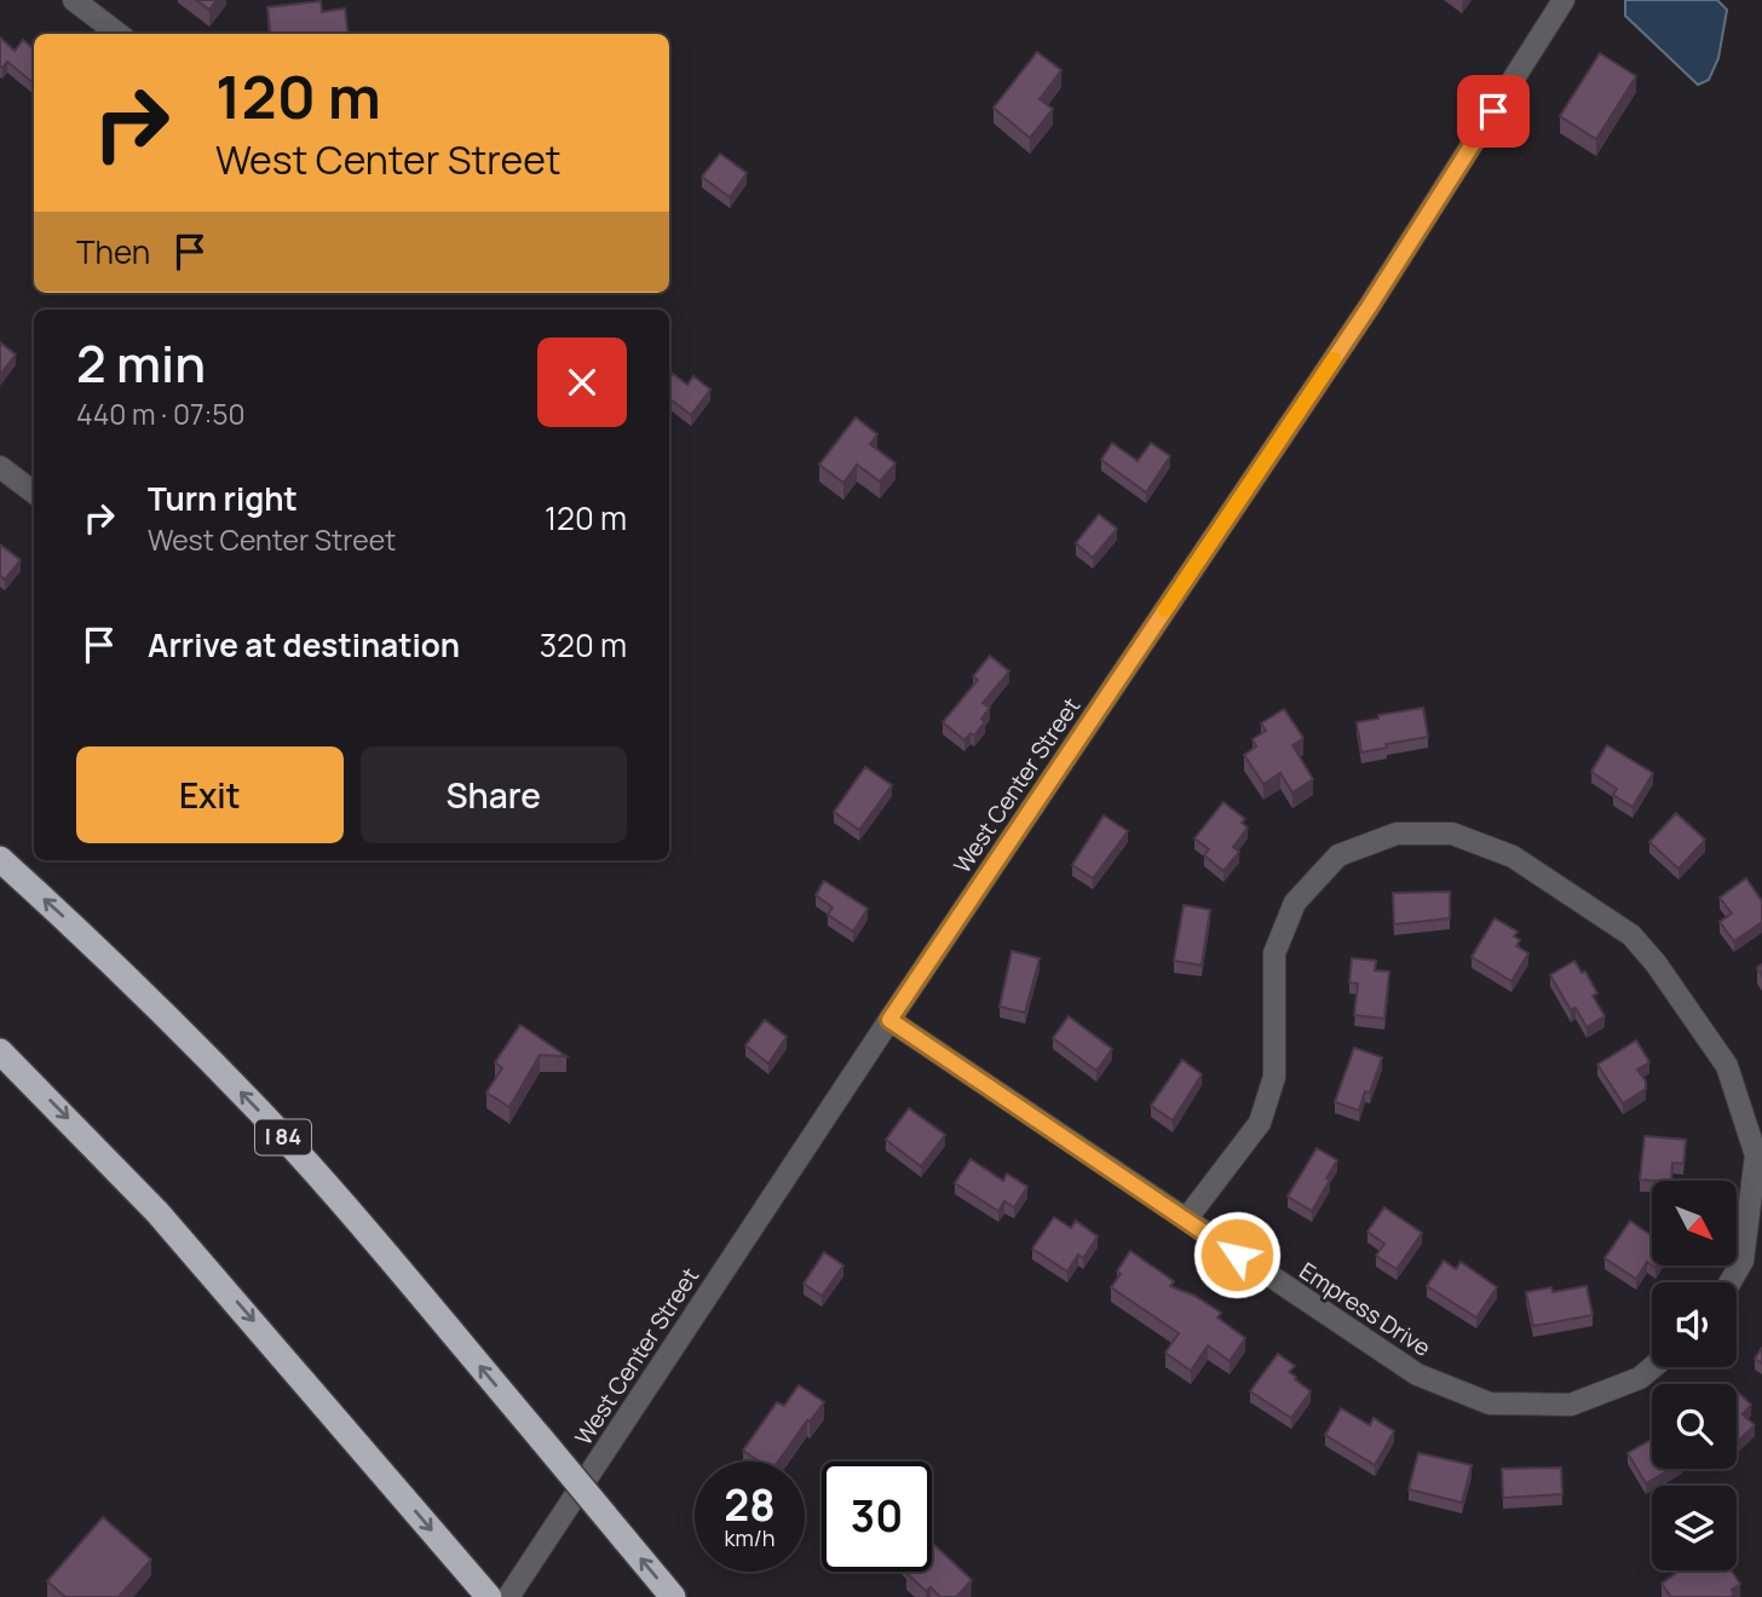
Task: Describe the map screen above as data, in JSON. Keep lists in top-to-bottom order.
{
  "streets": {
    "highway": ["I 84"],
    "street": ["West Center Street", "Empress Drive"]
  },
  "crossings": [
    ["West Center Street", "Empress Drive"]
  ],
  "north": "bottom right",
  "page": {
    "turn": ["120 m", "West Center Street"],
    "then": "Then",
    "heading": ["2 min", "440 m · 07:50"],
    "list": [
      {
        "name": "Turn right",
        "note": "West Center Street",
        "value": "120 m"
      },
      {
        "name": "Arrive at destination",
        "value": "320 m"
      }
    ],
    "buttons": ["Exit", "Share"],
    "speed": "28 km/h",
    "limit": "30"
  }
}
